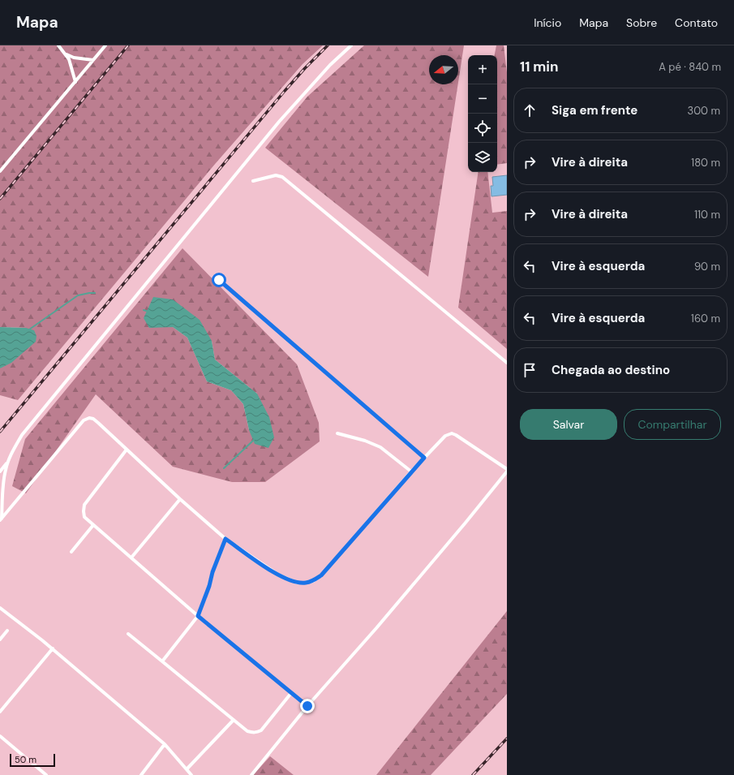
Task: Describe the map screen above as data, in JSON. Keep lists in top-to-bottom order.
{
  "scale_bar": "50 m",
  "north": "left",
  "page": {
    "header": "Mapa",
    "nav": [
      "Início",
      "Mapa",
      "Sobre",
      "Contato"
    ],
    "heading": ["11 min", "A pé · 840 m"],
    "map_buttons": ["+", "−"],
    "list": [
      ["Siga em frente", "300 m"],
      ["Vire à direita", "180 m"],
      ["Vire à direita", "110 m"],
      ["Vire à esquerda", "90 m"],
      ["Vire à esquerda", "160 m"],
      "Chegada ao destino"
    ],
    "buttons": ["Salvar", "Compartilhar"],
    "scale": "50 m"
  }
}
